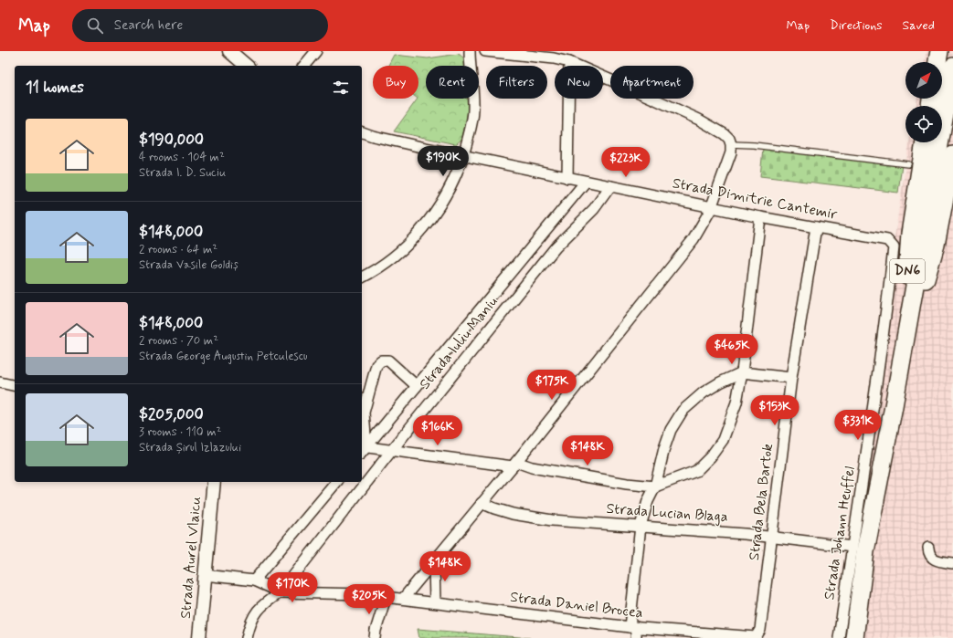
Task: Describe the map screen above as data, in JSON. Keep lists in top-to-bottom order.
{
  "streets": {
    "highway": ["DN6"],
    "street": [
      "Strada Dimitrie Cantemir",
      "Strada Iuliu Maniu",
      "Strada Bela Bartok",
      "Strada Lucian Blaga",
      "Strada Johann Heuffel",
      "Strada Aurel Vlaicu",
      "Strada Daniel Brocea"
    ]
  },
  "crossings": [
    ["Strada Dimitrie Cantemir", "Strada Iuliu Maniu"],
    ["Strada Dimitrie Cantemir", "Strada Bela Bartok"],
    ["Strada Dimitrie Cantemir", "Strada Johann Heuffel"],
    ["Strada Iuliu Maniu", "Strada Daniel Brocea"],
    ["Strada Bela Bartok", "Strada Lucian Blaga"],
    ["Strada Bela Bartok", "Strada Daniel Brocea"],
    ["Strada Lucian Blaga", "Strada Johann Heuffel"]
  ],
  "north": "top right",
  "page": {
    "header": "Map",
    "search": "Search here",
    "nav": ["Map", "Directions", "Saved"],
    "chip": [
      "Buy",
      "Rent",
      "Filters",
      "New",
      "Apartment"
    ],
    "heading": "11 homes",
    "list": [
      {
        "name": "$190,000",
        "note": "4 rooms · 104 m² · Strada I. D. Suciu"
      },
      {
        "name": "$148,000",
        "note": "2 rooms · 64 m² · Strada Vasile Goldiș"
      },
      {
        "name": "$148,000",
        "note": "2 rooms · 70 m² · Strada George Augustin Petculescu"
      },
      {
        "name": "$205,000",
        "note": "3 rooms · 110 m² · Strada Șirul Izlazului"
      }
    ],
    "price": [
      "$190K",
      "$223K",
      "$465K",
      "$175K",
      "$153K",
      "$331K",
      "$166K",
      "$148K",
      "$148K",
      "$170K",
      "$205K"
    ]
  }
}
